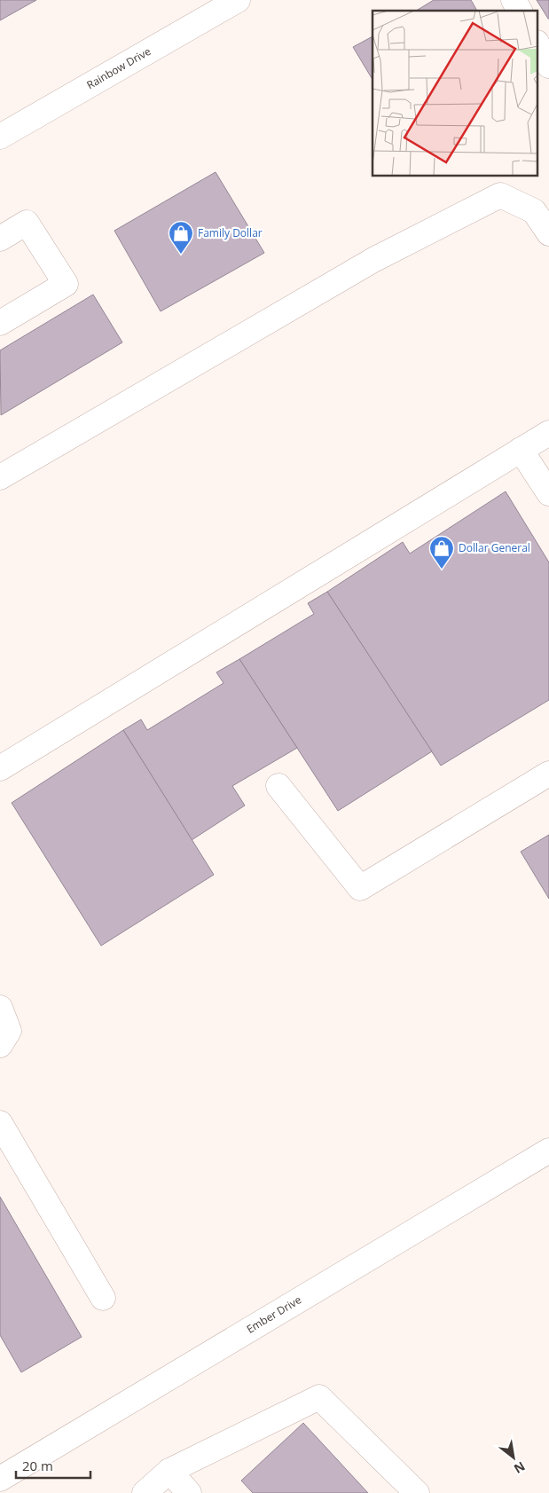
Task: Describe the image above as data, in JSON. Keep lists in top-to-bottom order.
{
  "streets": {
    "street": ["Rainbow Drive", "Ember Drive"]
  },
  "places": {
    "shop": ["Family Dollar", "Dollar General"]
  },
  "scale_bar": "20 m",
  "north": "bottom right"
}
